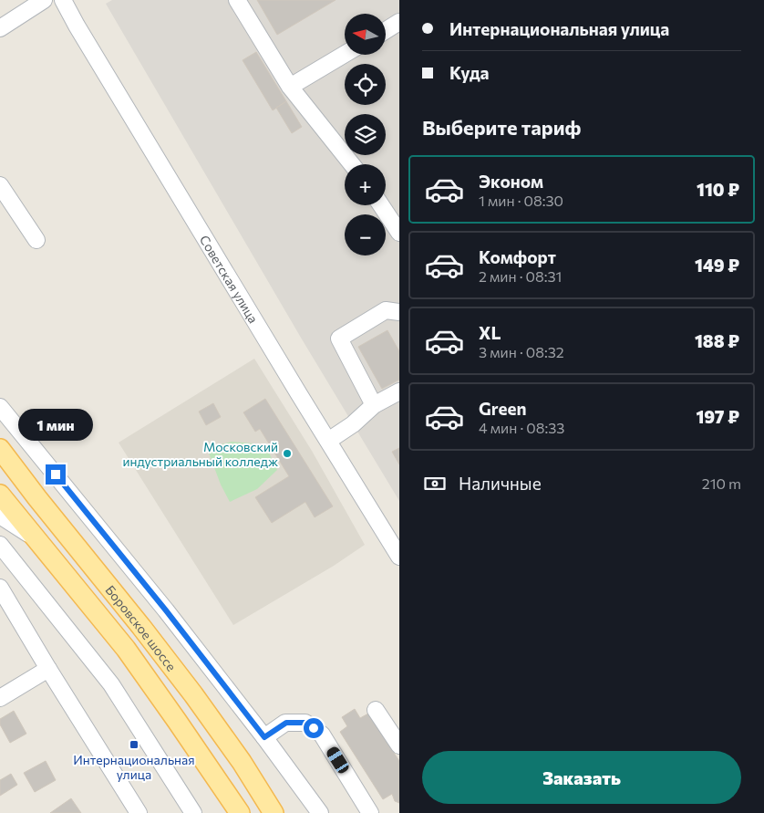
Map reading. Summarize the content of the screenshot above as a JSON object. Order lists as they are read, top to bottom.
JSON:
{
  "streets": {
    "main road": ["Боровское шоссе"],
    "street": ["Советская улица"]
  },
  "places": {
    "other": ["Московский индустриальный колледж"],
    "transit": ["Интернациональная улица"]
  },
  "north": "left",
  "page": {
    "banner": ["Интернациональная улица", "Куда"],
    "map_buttons": ["+", "−"],
    "heading": "Выберите тариф",
    "list": [
      {
        "name": "Эконом",
        "note": "1 мин · 08:30",
        "value": "110 ₽"
      },
      {
        "name": "Комфорт",
        "note": "2 мин · 08:31",
        "value": "149 ₽"
      },
      {
        "name": "XL",
        "note": "3 мин · 08:32",
        "value": "188 ₽"
      },
      {
        "name": "Green",
        "note": "4 мин · 08:33",
        "value": "197 ₽"
      }
    ],
    "bubble": "1 мин",
    "pay": ["Наличные", "210 m"],
    "buttons": "Заказать"
  }
}
